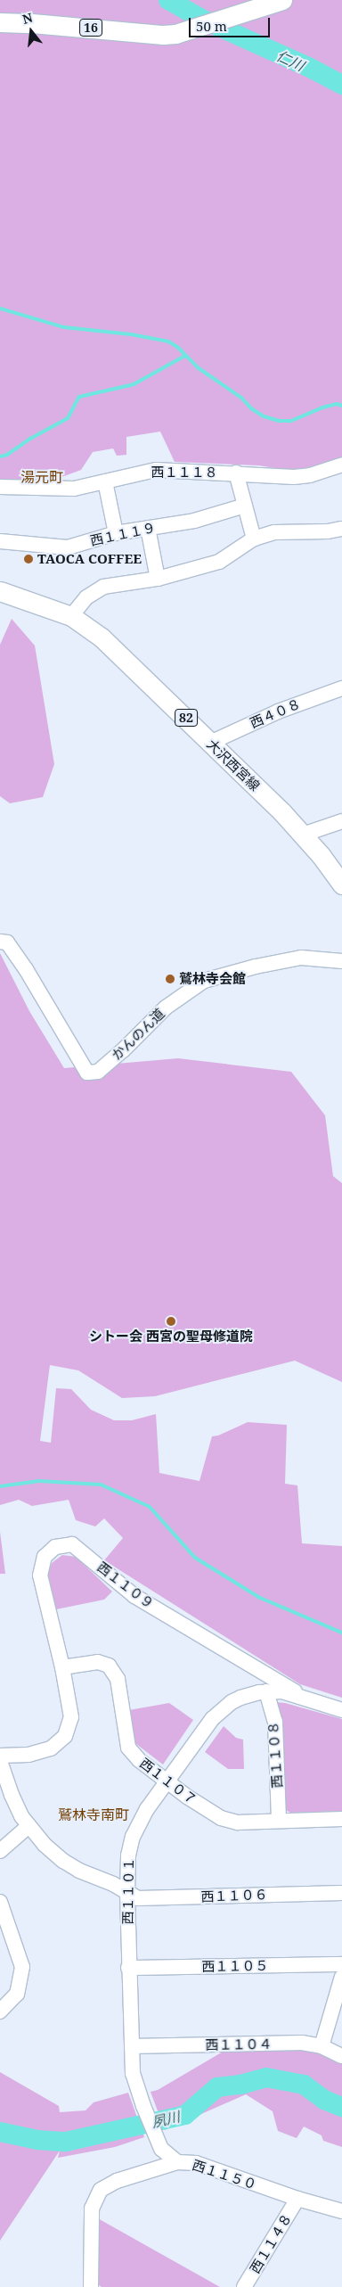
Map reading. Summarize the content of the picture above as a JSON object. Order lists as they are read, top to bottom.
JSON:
{
  "streets": {
    "main road": ["16", "82", "大沢西宮線"],
    "street": [
      "西１１１８",
      "西１１１９",
      "西４０８",
      "かんのん道",
      "西１１０９",
      "西１１０８",
      "西１１０７",
      "西１１０１",
      "西１１０６",
      "西１１０５",
      "西１１０４",
      "西１１５０",
      "西１１４８"
    ]
  },
  "crossings": [
    ["西４０８", "大沢西宮線"],
    ["西１１０９", "西１１０７"],
    ["西１１０９", "西１１０１"],
    ["西１１０８", "西１１０７"],
    ["西１１０８", "西１１０１"],
    ["西１１０７", "西１１０１"],
    ["西１１０１", "西１１０６"],
    ["西１１０１", "西１１０５"],
    ["西１１０１", "西１１０４"],
    ["西１１０１", "西１１５０"],
    ["西１１５０", "西１１４８"]
  ],
  "districts": ["湯元町", "鷲林寺南町"],
  "water": ["仁川", "夙川"],
  "places": ["TAOCA COFFEE", "鷲林寺会館", "シトー会 西宮の聖母修道院"],
  "scale_bar": "50 m",
  "north": "top"
}
